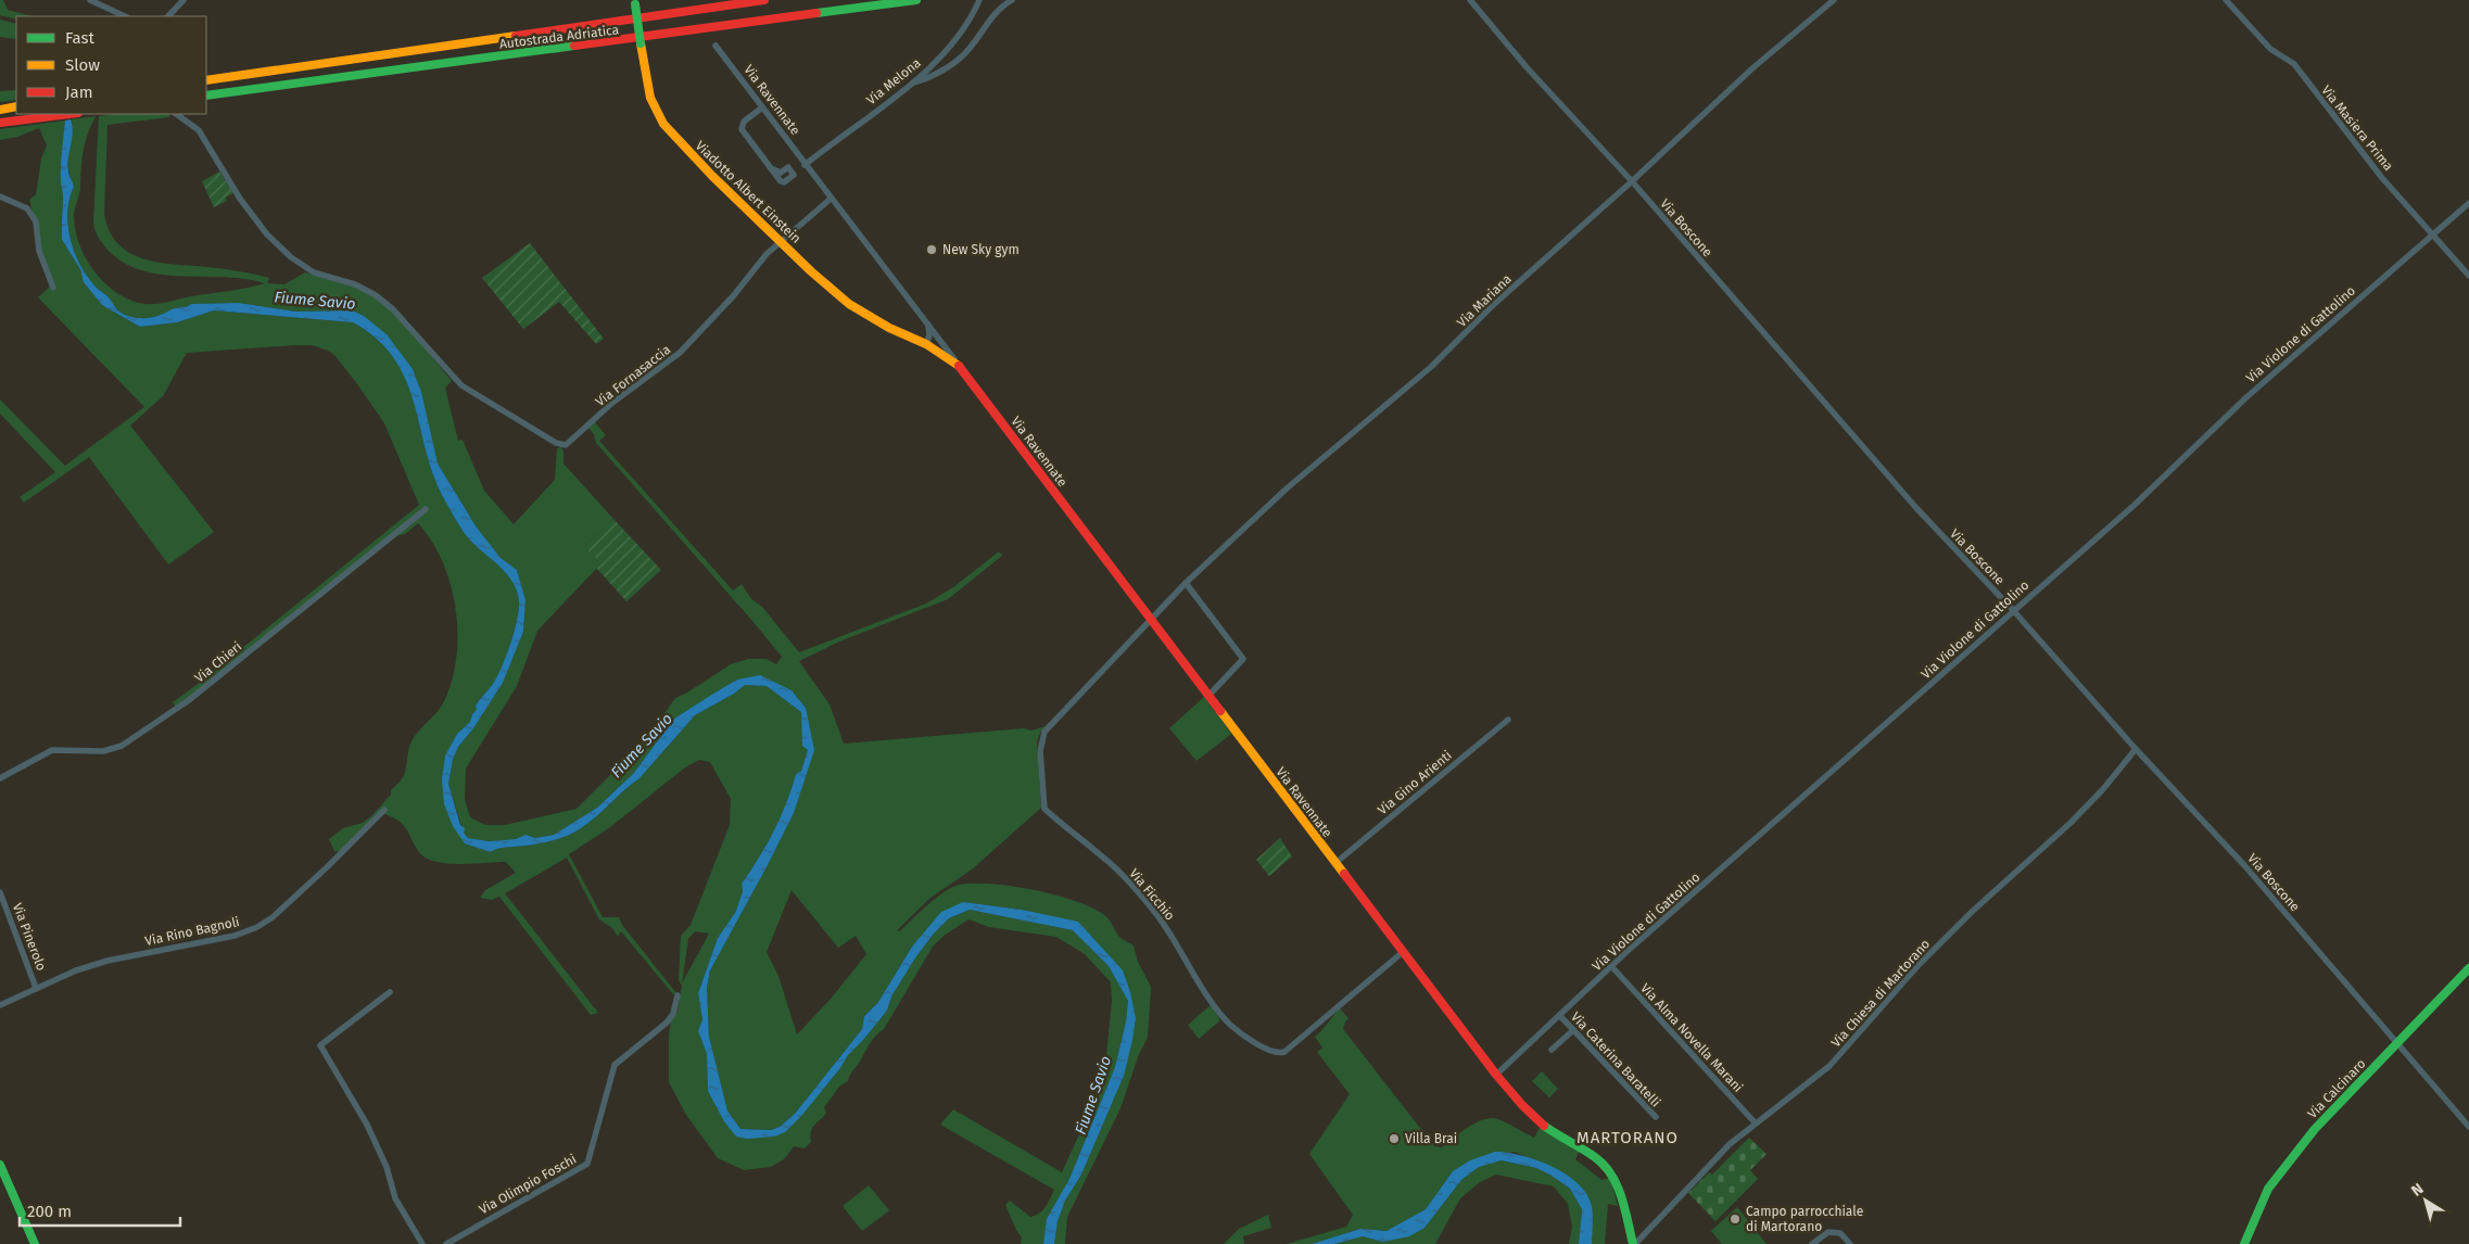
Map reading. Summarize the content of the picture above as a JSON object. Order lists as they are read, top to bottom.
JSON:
{
  "streets": {
    "main road": [
      "Autostrada Adriatica",
      "Via Ravennate",
      "Viadotto Albert Einstein",
      "Via Calcinaro"
    ],
    "street": [
      "Via Melona",
      "Via Masiera Prima",
      "Via Boscone",
      "Via Mariana",
      "Via Violone di Gattolino",
      "Via Fornasaccia",
      "Via Chieri",
      "Via Gino Arienti",
      "Via Ficchio",
      "Via Rino Bagnoli",
      "Via Pinerolo",
      "Via Chiesa di Martorano",
      "Via Alma Novella Marani",
      "Via Caterina Baratelli",
      "Via Olimpio Foschi"
    ]
  },
  "crossings": [
    ["Via Melona", "Via Ravennate"],
    ["Via Ravennate", "Viadotto Albert Einstein"],
    ["Via Ravennate", "Via Mariana"],
    ["Via Ravennate", "Via Violone di Gattolino"],
    ["Via Ravennate", "Via Fornasaccia"],
    ["Via Ravennate", "Via Gino Arienti"],
    ["Via Ravennate", "Via Ficchio"],
    ["Via Ravennate", "Via Chiesa di Martorano"],
    ["Via Masiera Prima", "Via Violone di Gattolino"],
    ["Viadotto Albert Einstein", "Via Fornasaccia"],
    ["Via Boscone", "Via Mariana"],
    ["Via Boscone", "Via Violone di Gattolino"],
    ["Via Boscone", "Via Chiesa di Martorano"],
    ["Via Boscone", "Via Calcinaro"],
    ["Via Mariana", "Via Ficchio"],
    ["Via Violone di Gattolino", "Via Alma Novella Marani"],
    ["Via Violone di Gattolino", "Via Caterina Baratelli"],
    ["Via Rino Bagnoli", "Via Pinerolo"],
    ["Via Chiesa di Martorano", "Via Alma Novella Marani"]
  ],
  "districts": ["MARTORANO"],
  "water": ["Fiume Savio"],
  "places": ["New Sky gym", "Villa Brai", "Campo parrocchiale di Martorano"],
  "legend": ["Fast", "Slow", "Jam"],
  "scale_bar": "200 m",
  "north": "top left"
}
